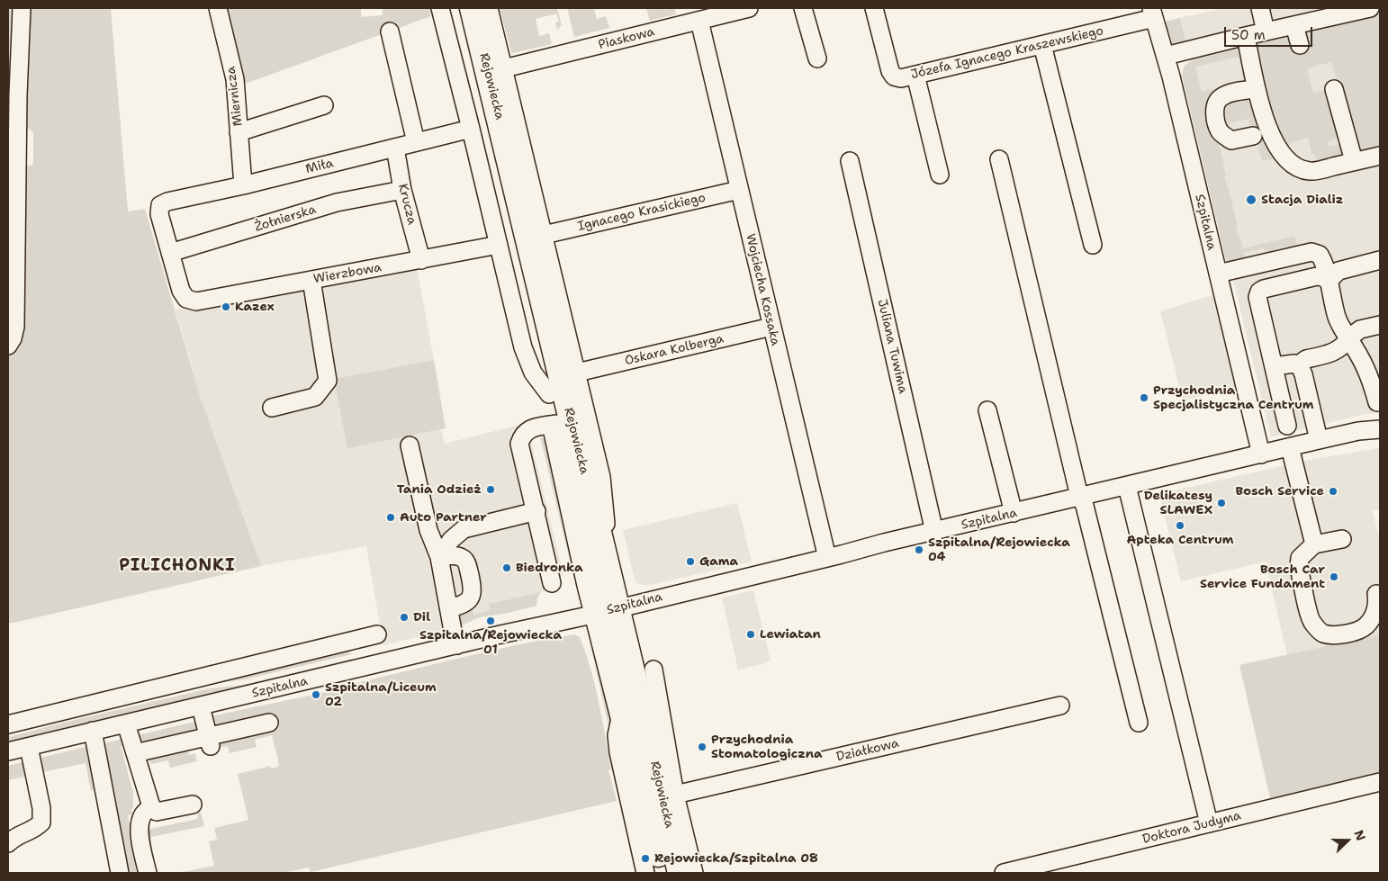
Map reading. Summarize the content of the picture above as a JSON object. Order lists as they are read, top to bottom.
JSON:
{
  "streets": {
    "highway": ["Rejowiecka"],
    "street": [
      "Piaskowa",
      "Józefa Ignacego Kraszewskiego",
      "Miernicza",
      "Miła",
      "Krucza",
      "Ignacego Krasickiego",
      "Żołnierska",
      "Szpitalna",
      "Wierzbowa",
      "Wojciecha Kossaka",
      "Juliana Tuwima",
      "Oskara Kolberga",
      "Działkowa",
      "Doktora Judyma"
    ]
  },
  "crossings": [
    ["Piaskowa", "Wojciecha Kossaka"],
    ["Józefa Ignacego Kraszewskiego", "Szpitalna"],
    ["Rejowiecka", "Miła"],
    ["Rejowiecka", "Szpitalna"],
    ["Rejowiecka", "Wierzbowa"],
    ["Miernicza", "Miła"],
    ["Miła", "Krucza"],
    ["Miła", "Żołnierska"],
    ["Miła", "Wierzbowa"],
    ["Krucza", "Żołnierska"],
    ["Krucza", "Wierzbowa"],
    ["Ignacego Krasickiego", "Wojciecha Kossaka"],
    ["Żołnierska", "Wierzbowa"],
    ["Szpitalna", "Wojciecha Kossaka"],
    ["Szpitalna", "Juliana Tuwima"],
    ["Wojciecha Kossaka", "Oskara Kolberga"]
  ],
  "districts": ["PILICHONKI"],
  "places": [
    "Stacja Dializ",
    "Kazex",
    "Przychodnia Specjalistyczna Centrum",
    "Tania Odzież",
    "Bosch Service",
    "Delikatesy SLAWEX",
    "Auto Partner",
    "Apteka Centrum",
    "Szpitalna/Rejowiecka 04",
    "Gama",
    "Biedronka",
    "Bosch Car Service Fundament",
    "Dil",
    "Szpitalna/Rejowiecka 01",
    "Lewiatan",
    "Szpitalna/Liceum 02",
    "Przychodnia Stomatologiczna",
    "Rejowiecka/Szpitalna 08"
  ],
  "scale_bar": "50 m",
  "north": "right"
}
